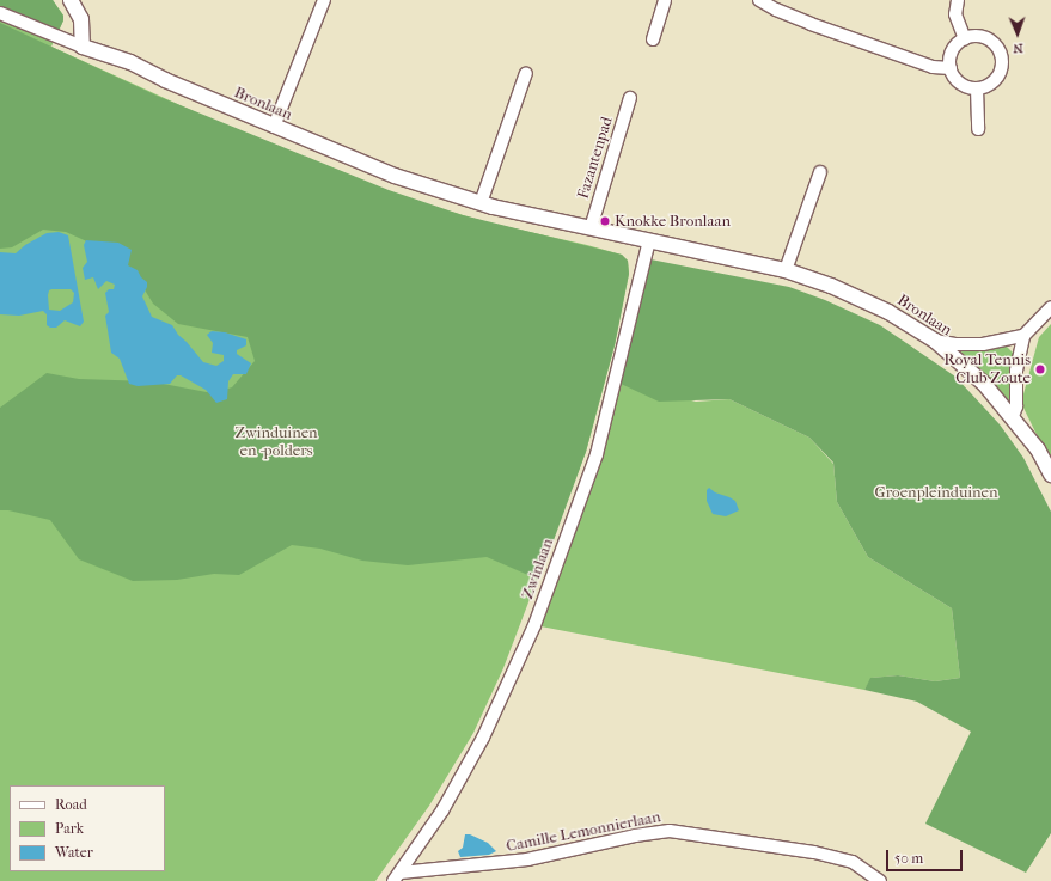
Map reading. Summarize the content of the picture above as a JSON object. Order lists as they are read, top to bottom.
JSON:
{
  "streets": {
    "street": [
      "Bronlaan",
      "Fazantenpad",
      "Zwinlaan",
      "Camille Lemonnierlaan"
    ]
  },
  "crossings": [
    ["Bronlaan", "Fazantenpad"],
    ["Bronlaan", "Zwinlaan"],
    ["Zwinlaan", "Camille Lemonnierlaan"]
  ],
  "parks": ["Zwinduinen en -polders", "Groenpleinduinen"],
  "places": ["Knokke Bronlaan", "Royal Tennis Club Zoute"],
  "legend": ["Road", "Park", "Water"],
  "scale_bar": "50 m",
  "north": "bottom"
}
